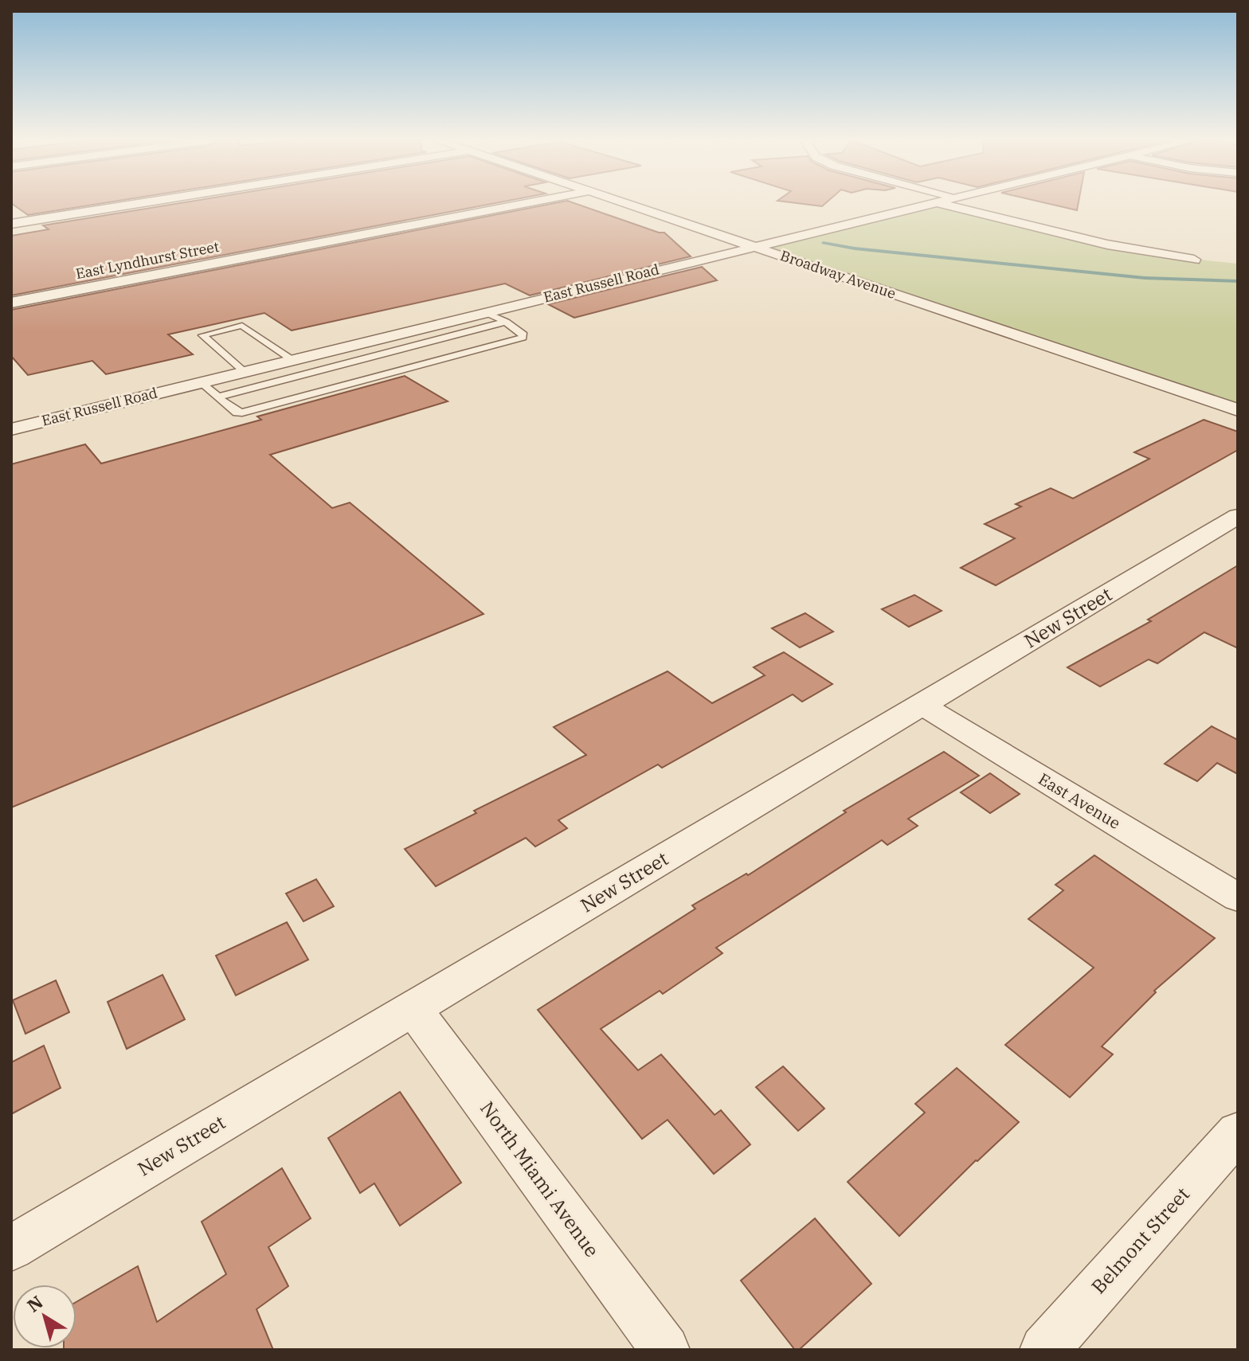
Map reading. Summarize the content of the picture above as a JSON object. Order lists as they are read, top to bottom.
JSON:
{
  "streets": {
    "street": [
      "East Lyndhurst Street",
      "Broadway Avenue",
      "East Russell Road",
      "New Street",
      "East Avenue",
      "North Miami Avenue",
      "Belmont Street"
    ]
  },
  "crossings": [
    ["Broadway Avenue", "East Russell Road"],
    ["New Street", "East Avenue"],
    ["New Street", "North Miami Avenue"]
  ],
  "north": "top left"
}
